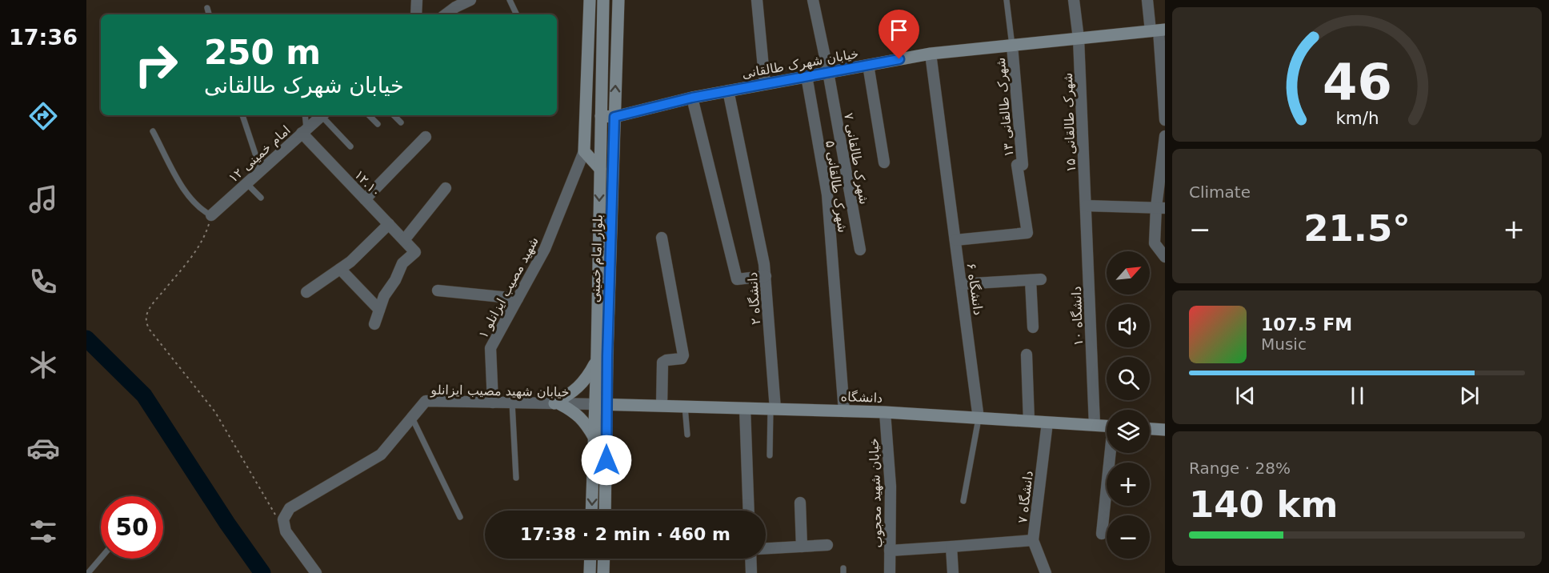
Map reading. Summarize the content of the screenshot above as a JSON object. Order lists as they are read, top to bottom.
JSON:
{
  "streets": {
    "main road": ["خیابان شهرک طالقانی", "بلوار امام خمینی", "دانشگاه"],
    "street": [
      "شهرک طالقانی ۱۳",
      "شهرک طالقانی ۱۵",
      "امام خمینی ۱۲",
      "شهرک طالقانی ۷",
      "۱۲.۱۰",
      "شهرک طالقانی ۵",
      "شهید مصیب ایزانلو ۱",
      "دانشگاه ۶",
      "دانشگاه ۲",
      "دانشگاه ۱۰",
      "خیابان شهید مصیب ایزانلو",
      "خیابان شهید محجوب",
      "دانشگاه ۷"
    ]
  },
  "crossings": [
    ["خیابان شهرک طالقانی", "شهرک طالقانی ۱۳"],
    ["خیابان شهرک طالقانی", "شهرک طالقانی ۱۵"],
    ["خیابان شهرک طالقانی", "شهرک طالقانی ۷"],
    ["خیابان شهرک طالقانی", "شهرک طالقانی ۵"],
    ["خیابان شهرک طالقانی", "بلوار امام خمینی"],
    ["خیابان شهرک طالقانی", "دانشگاه ۶"],
    ["خیابان شهرک طالقانی", "دانشگاه ۲"],
    ["شهرک طالقانی ۱۳", "دانشگاه ۶"],
    ["شهرک طالقانی ۱۵", "دانشگاه ۱۰"],
    ["امام خمینی ۱۲", "۱۲.۱۰"],
    ["شهرک طالقانی ۵", "دانشگاه"],
    ["بلوار امام خمینی", "خیابان شهید مصیب ایزانلو"],
    ["بلوار امام خمینی", "دانشگاه"],
    ["شهید مصیب ایزانلو ۱", "خیابان شهید مصیب ایزانلو"],
    ["دانشگاه ۶", "دانشگاه"],
    ["دانشگاه ۲", "دانشگاه"],
    ["دانشگاه ۱۰", "دانشگاه"],
    ["خیابان شهید مصیب ایزانلو", "دانشگاه"],
    ["دانشگاه", "خیابان شهید محجوب"],
    ["دانشگاه", "دانشگاه ۷"]
  ],
  "north": "top right",
  "page": {
    "tabs": "17:36",
    "turn": ["250 m", "خیابان شهرک طالقانی"],
    "tile": [
      "Climate",
      ["Range · 28%", "140 km"]
    ],
    "heat": ["−", "21.5°", "+"],
    "map_buttons": ["+", "−"],
    "song": ["107.5 FM", "Music"],
    "limit": "50",
    "trip": "17:38 · 2 min · 460 m",
    "gauge": ["46", "km/h"]
  }
}
